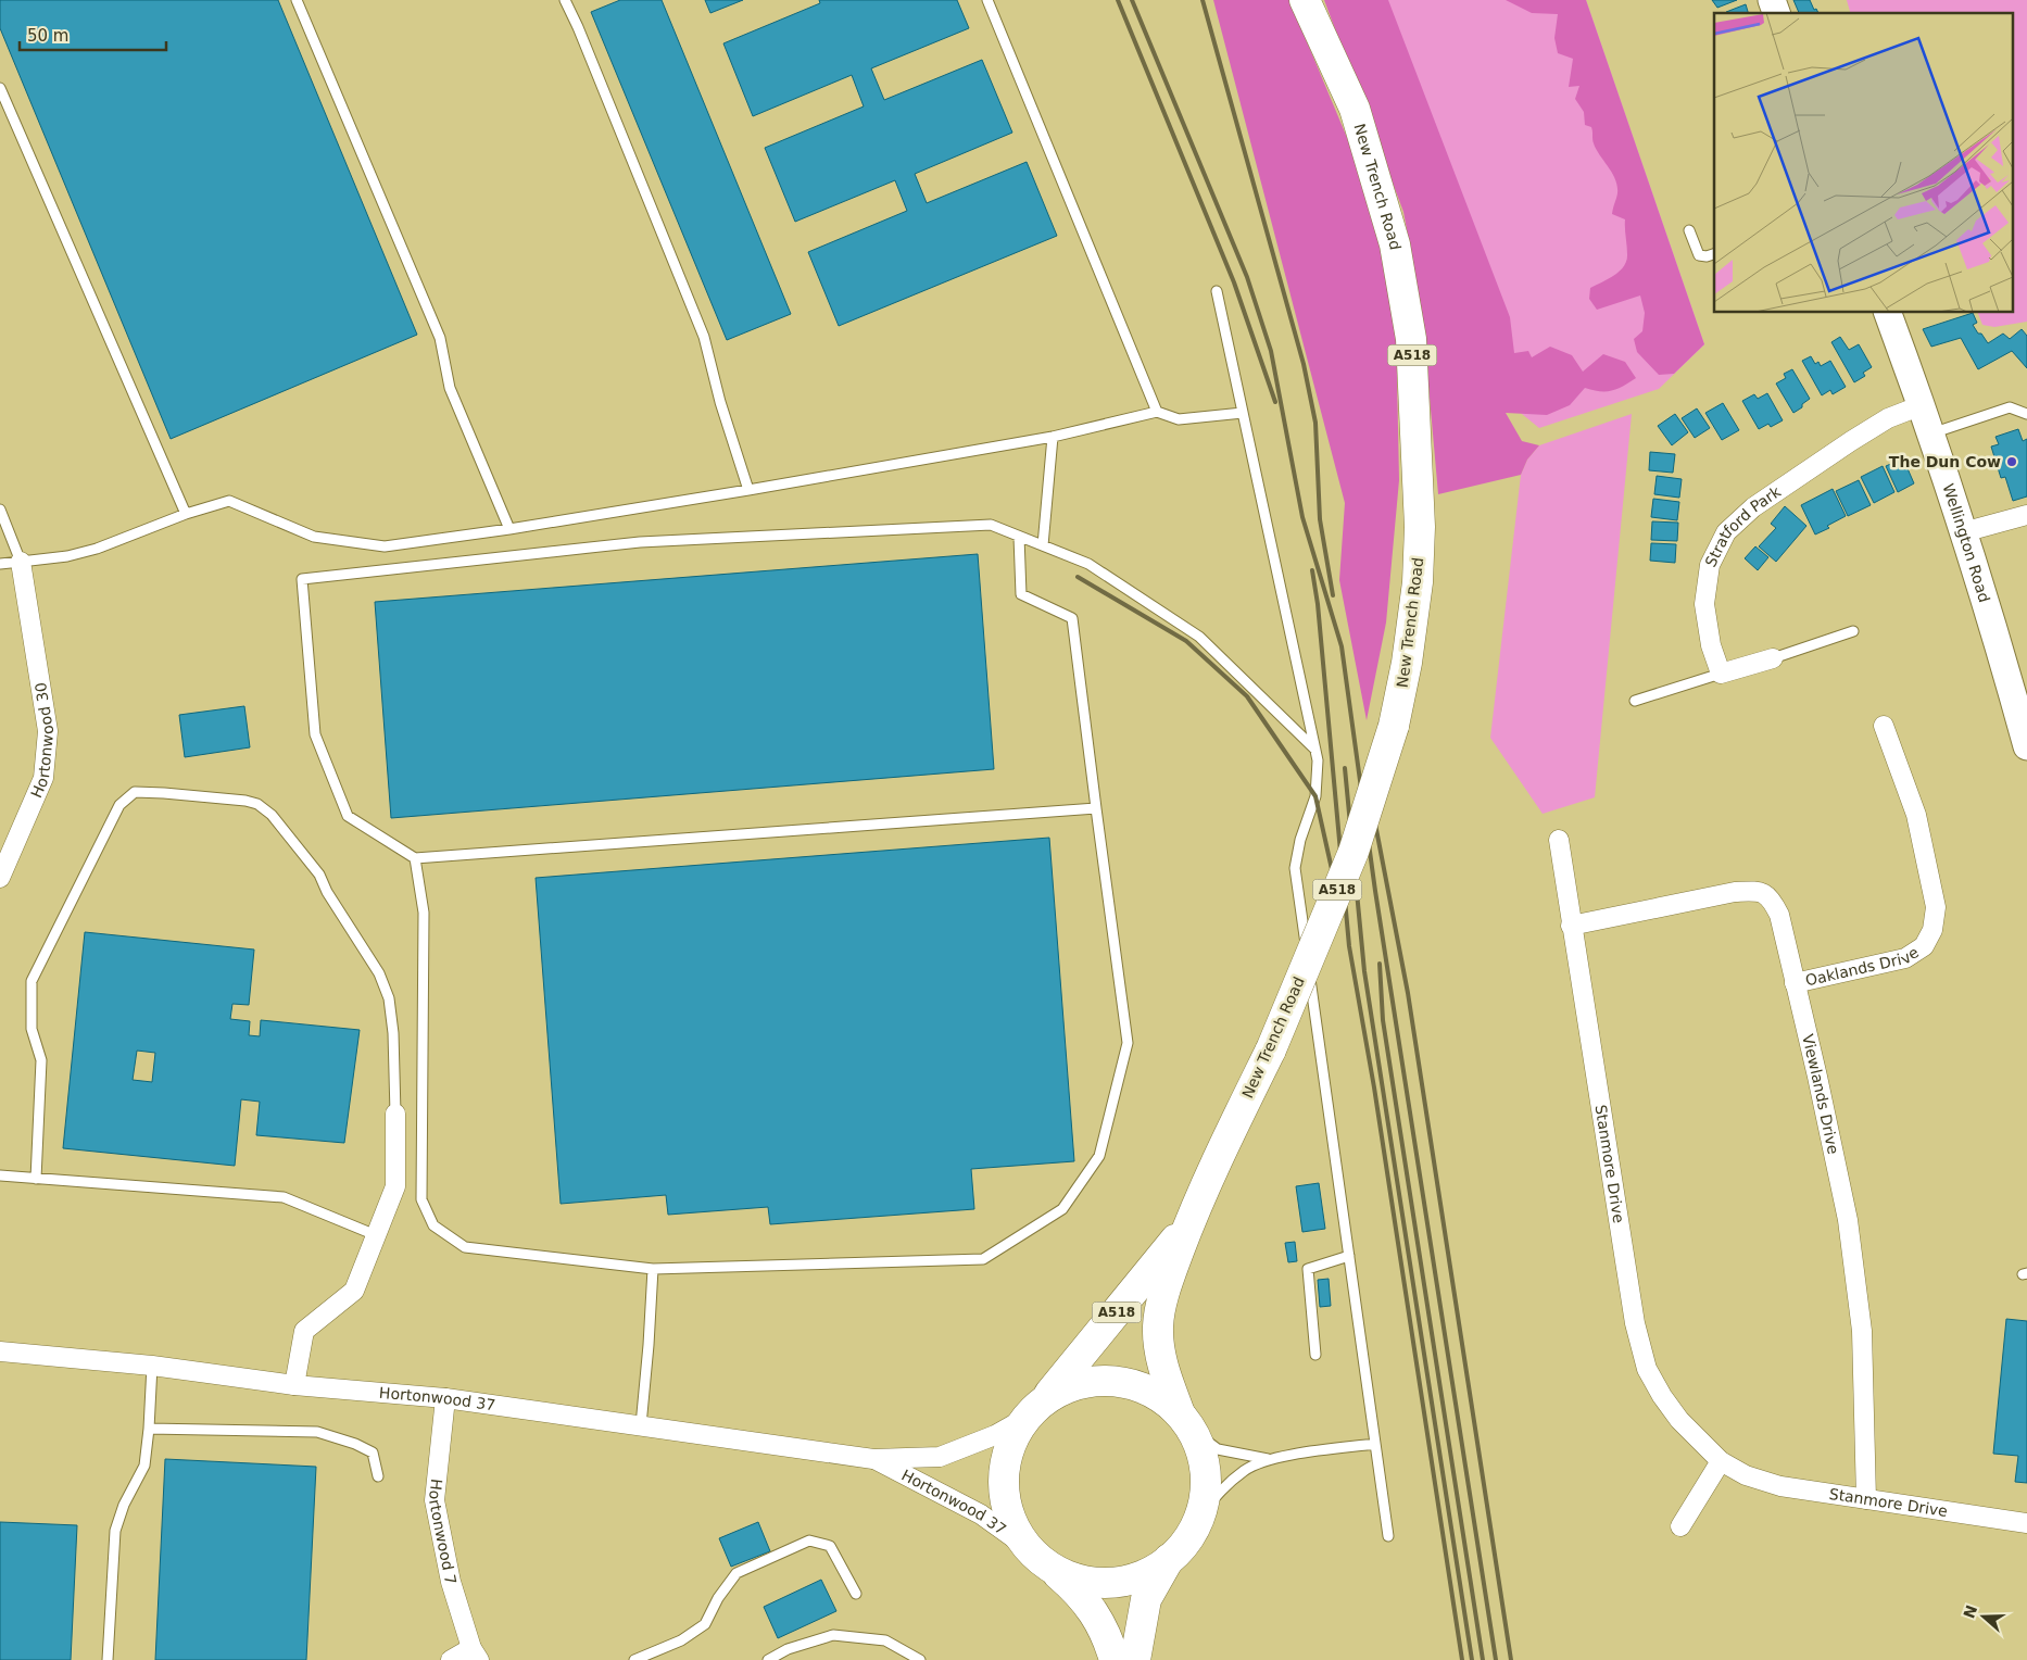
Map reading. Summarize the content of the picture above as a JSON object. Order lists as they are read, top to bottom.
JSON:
{
  "streets": {
    "highway": ["New Trench Road", "A518"],
    "street": [
      "Stratford Park",
      "Wellington Road",
      "Hortonwood 30",
      "Oaklands Drive",
      "Viewlands Drive",
      "Stanmore Drive",
      "Hortonwood 37",
      "Hortonwood 7"
    ]
  },
  "crossings": [
    ["New Trench Road", "Hortonwood 37"],
    ["Stratford Park", "Wellington Road"],
    ["Oaklands Drive", "Viewlands Drive"],
    ["Viewlands Drive", "Stanmore Drive"],
    ["Hortonwood 37", "Hortonwood 7"]
  ],
  "places": ["The Dun Cow"],
  "scale_bar": "50 m",
  "north": "left"
}
